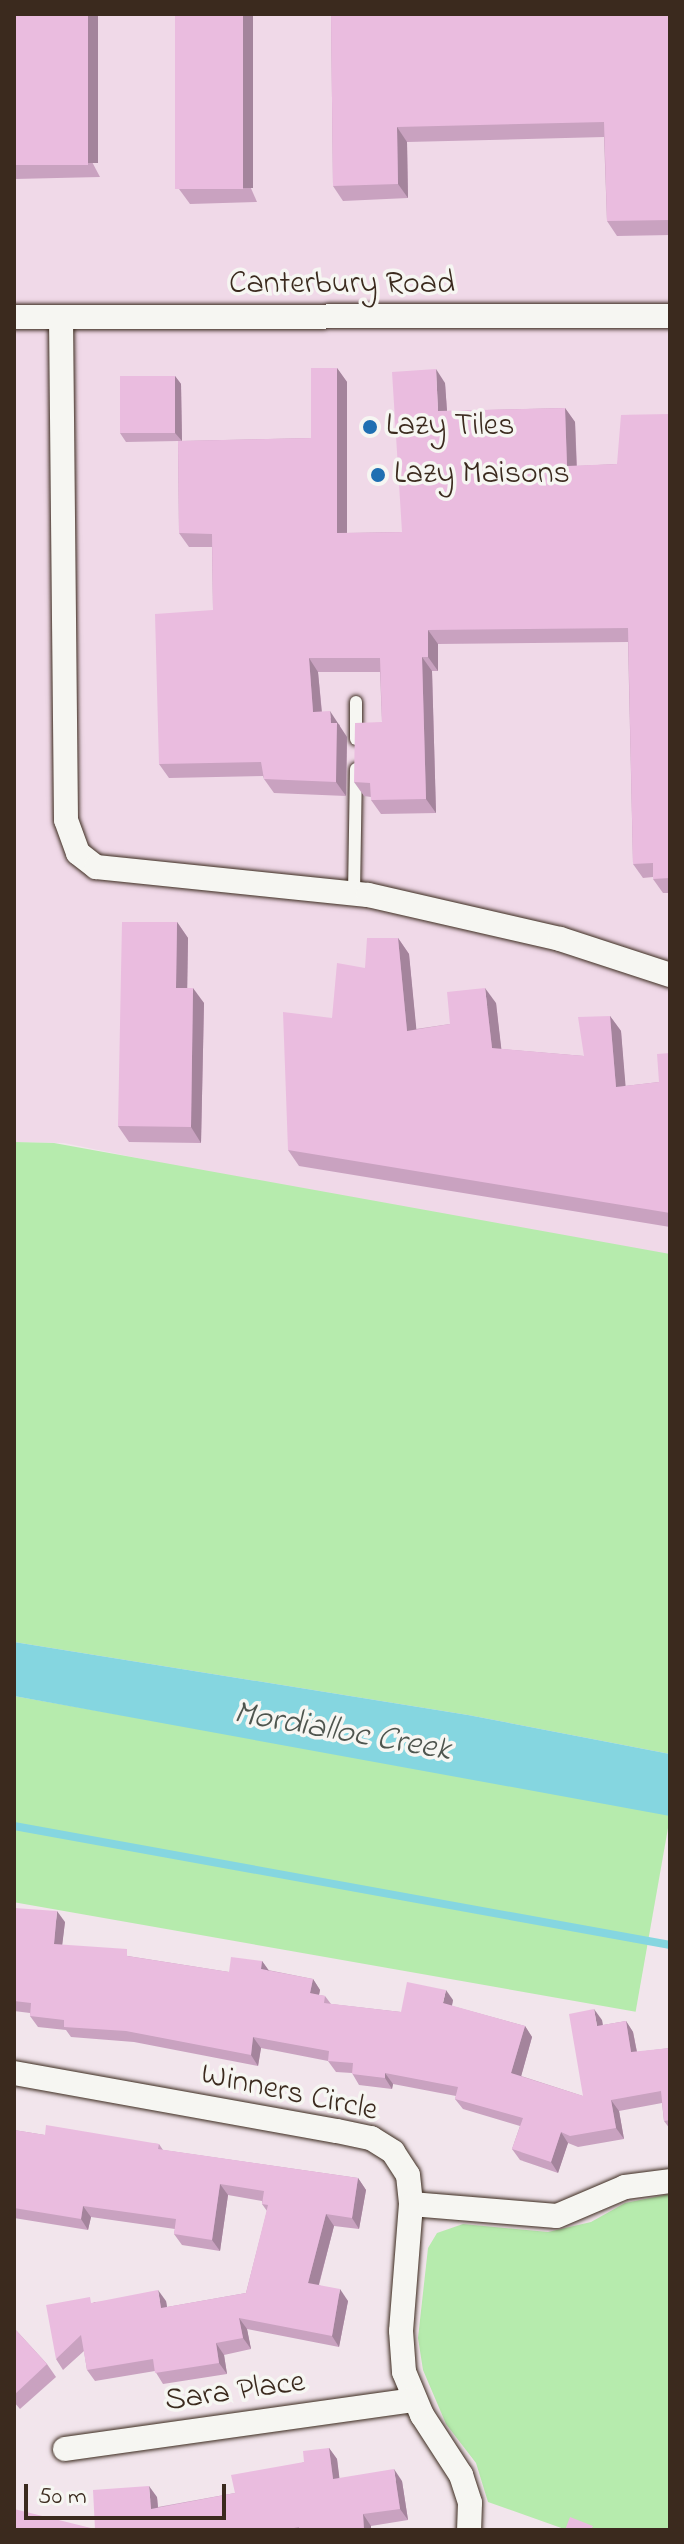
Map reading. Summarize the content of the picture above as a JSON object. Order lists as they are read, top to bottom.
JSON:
{
  "streets": {
    "street": ["Canterbury Road", "Winners Circle", "Sara Place"]
  },
  "crossings": [
    ["Winners Circle", "Sara Place"]
  ],
  "water": ["Mordialloc Creek"],
  "places": ["Lazy Tiles", "Lazy Maisons"],
  "scale_bar": "50 m"
}
